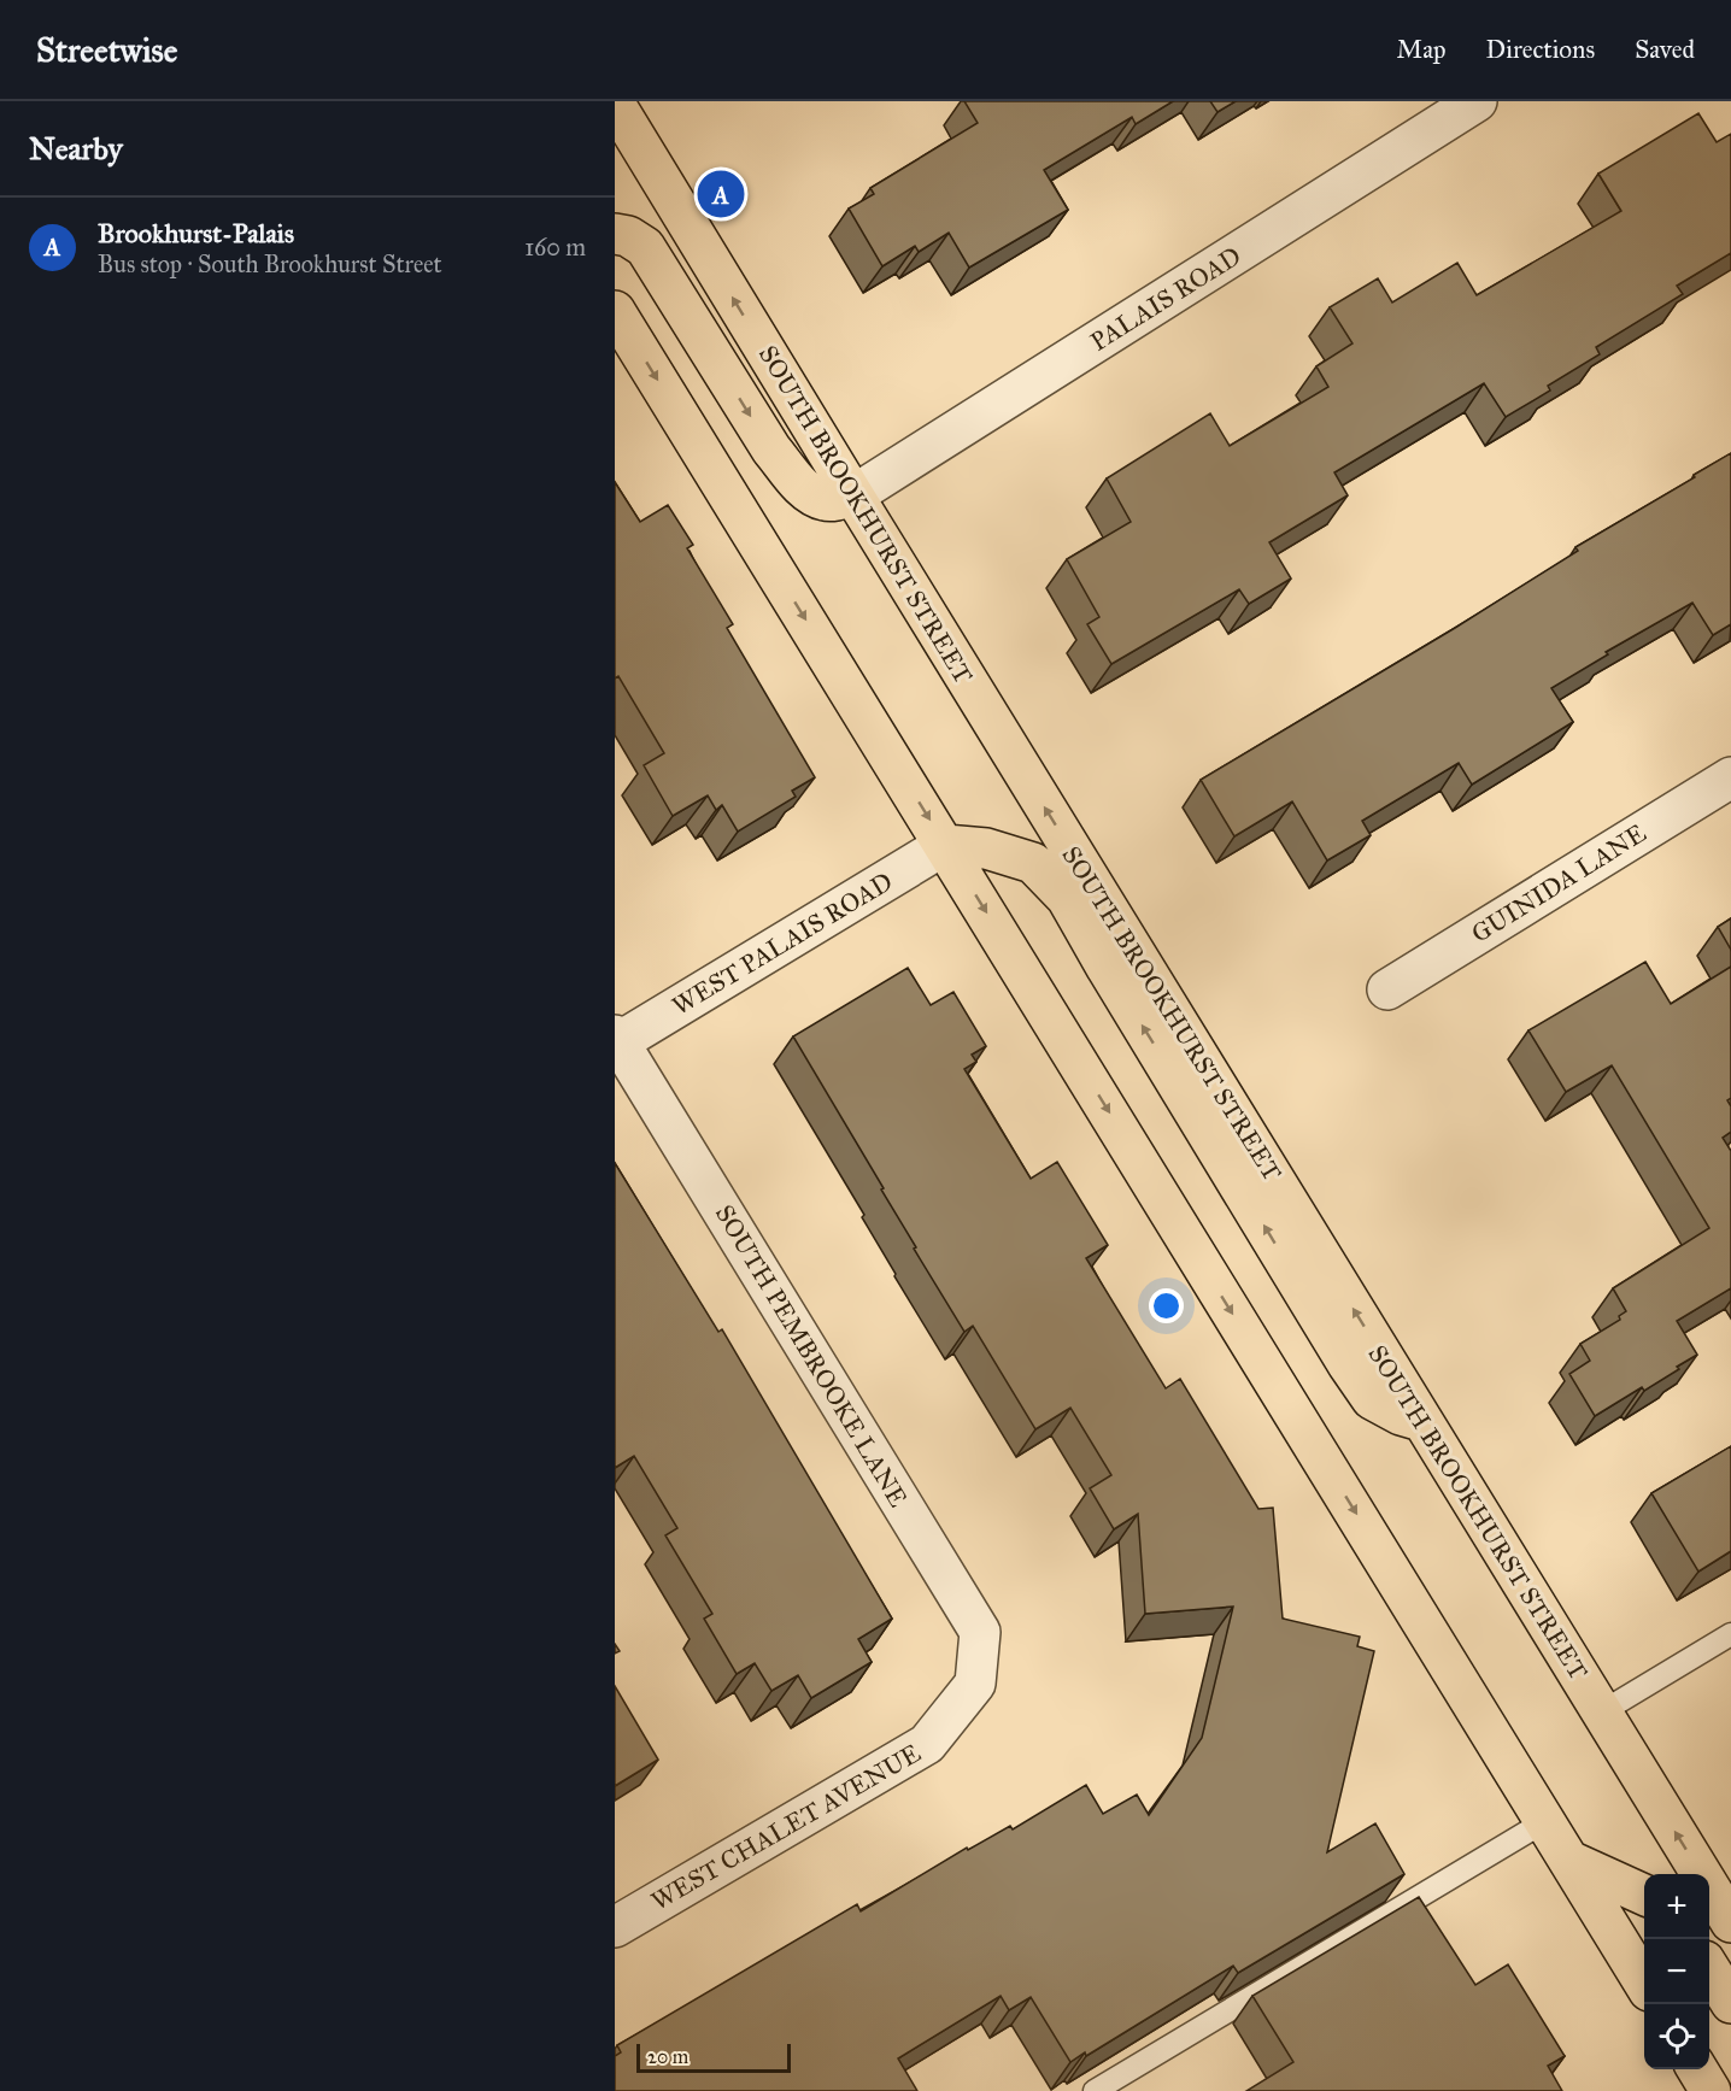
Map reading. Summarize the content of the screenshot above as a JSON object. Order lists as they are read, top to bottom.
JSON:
{
  "streets": {
    "main road": ["SOUTH BROOKHURST STREET"],
    "street": [
      "PALAIS ROAD",
      "GUINIDA LANE",
      "WEST PALAIS ROAD",
      "SOUTH PEMBROOKE LANE",
      "WEST CHALET AVENUE"
    ]
  },
  "crossings": [
    ["PALAIS ROAD", "SOUTH BROOKHURST STREET"],
    ["WEST PALAIS ROAD", "SOUTH PEMBROOKE LANE"],
    ["SOUTH PEMBROOKE LANE", "WEST CHALET AVENUE"]
  ],
  "scale_bar": "20 m",
  "page": {
    "header": "Streetwise",
    "nav": ["Map", "Directions", "Saved"],
    "heading": "Nearby",
    "pins": "A",
    "list": [
      {
        "mark": "A",
        "name": "Brookhurst-Palais",
        "note": "Bus stop · South Brookhurst Street",
        "value": "160 m"
      }
    ],
    "map_buttons": ["+", "−"],
    "scale": "20 m"
  }
}
